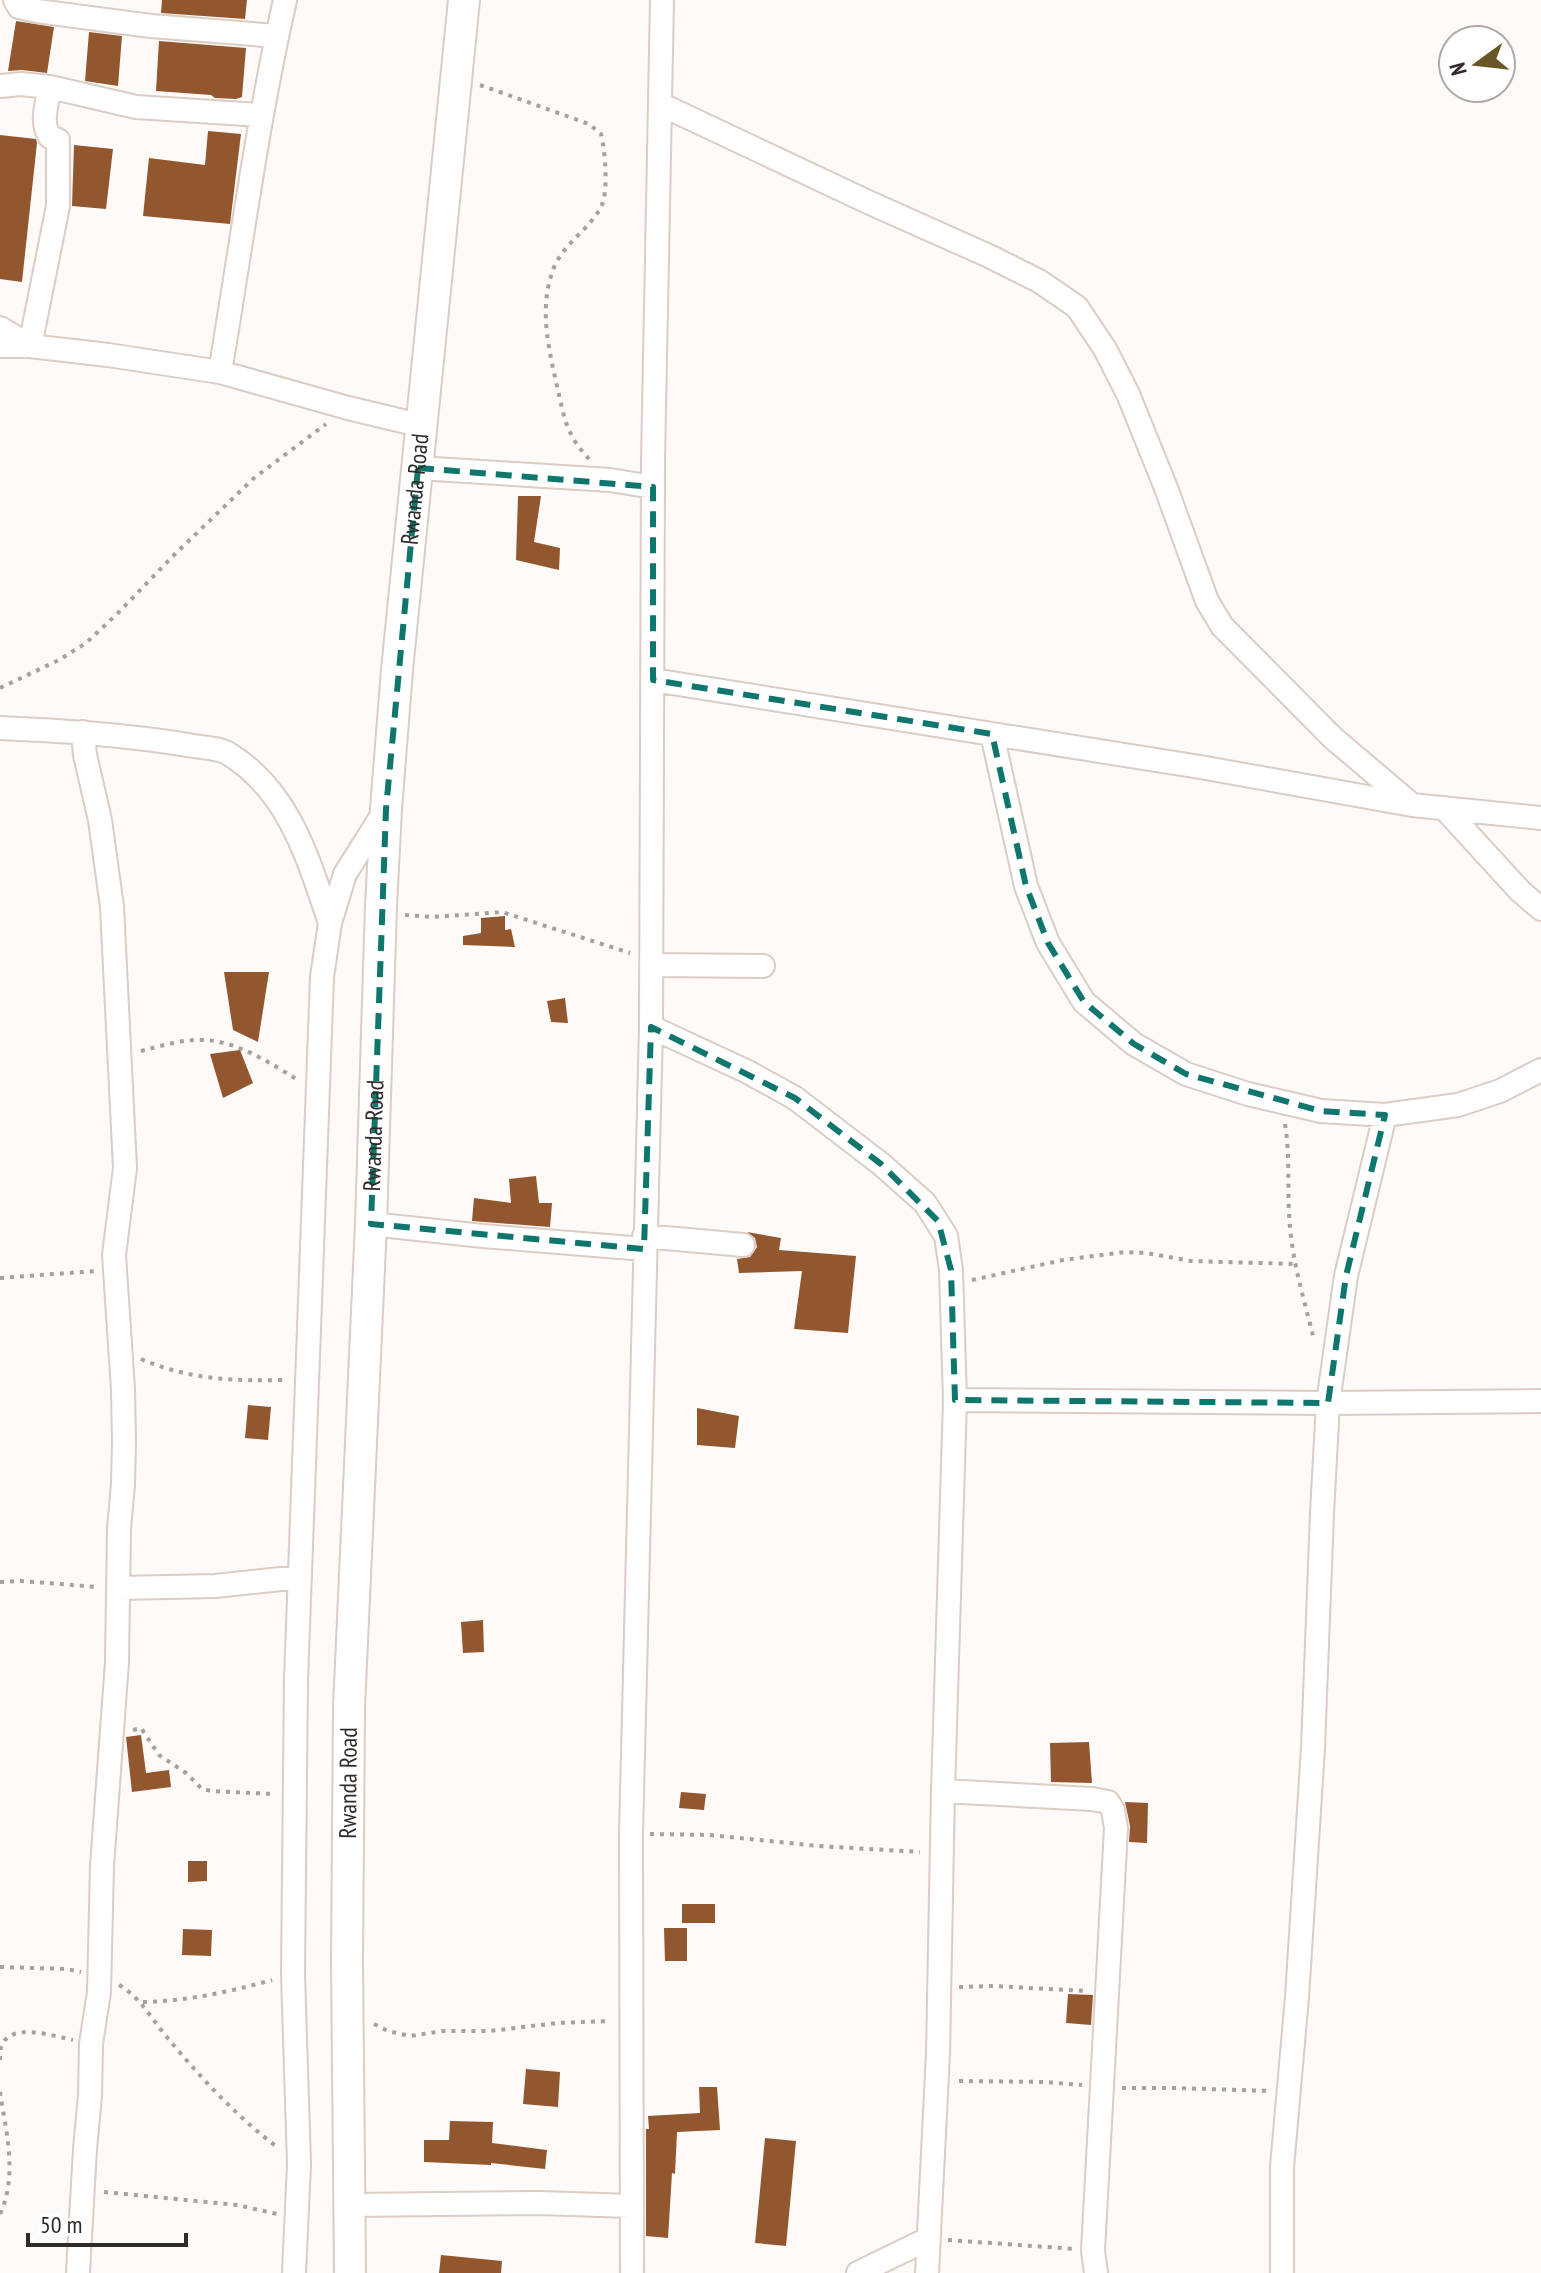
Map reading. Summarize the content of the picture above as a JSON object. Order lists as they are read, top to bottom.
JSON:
{
  "streets": {
    "highway": ["Rwanda Road"]
  },
  "scale_bar": "50 m",
  "north": "left"
}
